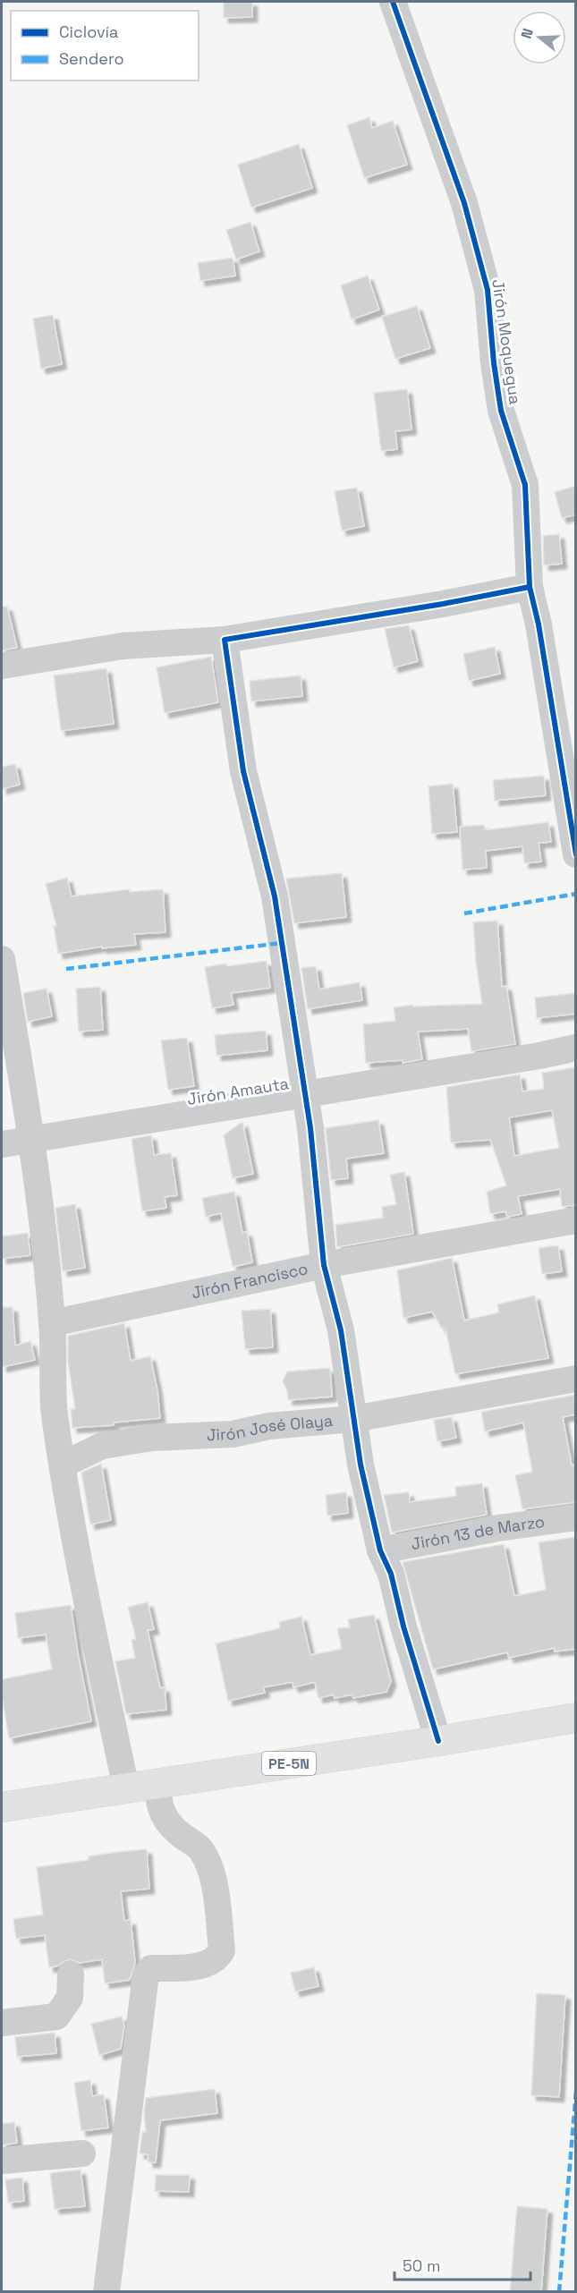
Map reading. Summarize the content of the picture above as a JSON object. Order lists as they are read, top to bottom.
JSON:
{
  "streets": {
    "highway": ["PE-5N"],
    "street": [
      "Jirón Moquegua",
      "Jirón Amauta",
      "Jirón Francisco",
      "Jirón José Olaya",
      "Jirón 13 de Marzo"
    ]
  },
  "legend": ["Ciclovía", "Sendero"],
  "scale_bar": "50 m",
  "north": "left"
}
